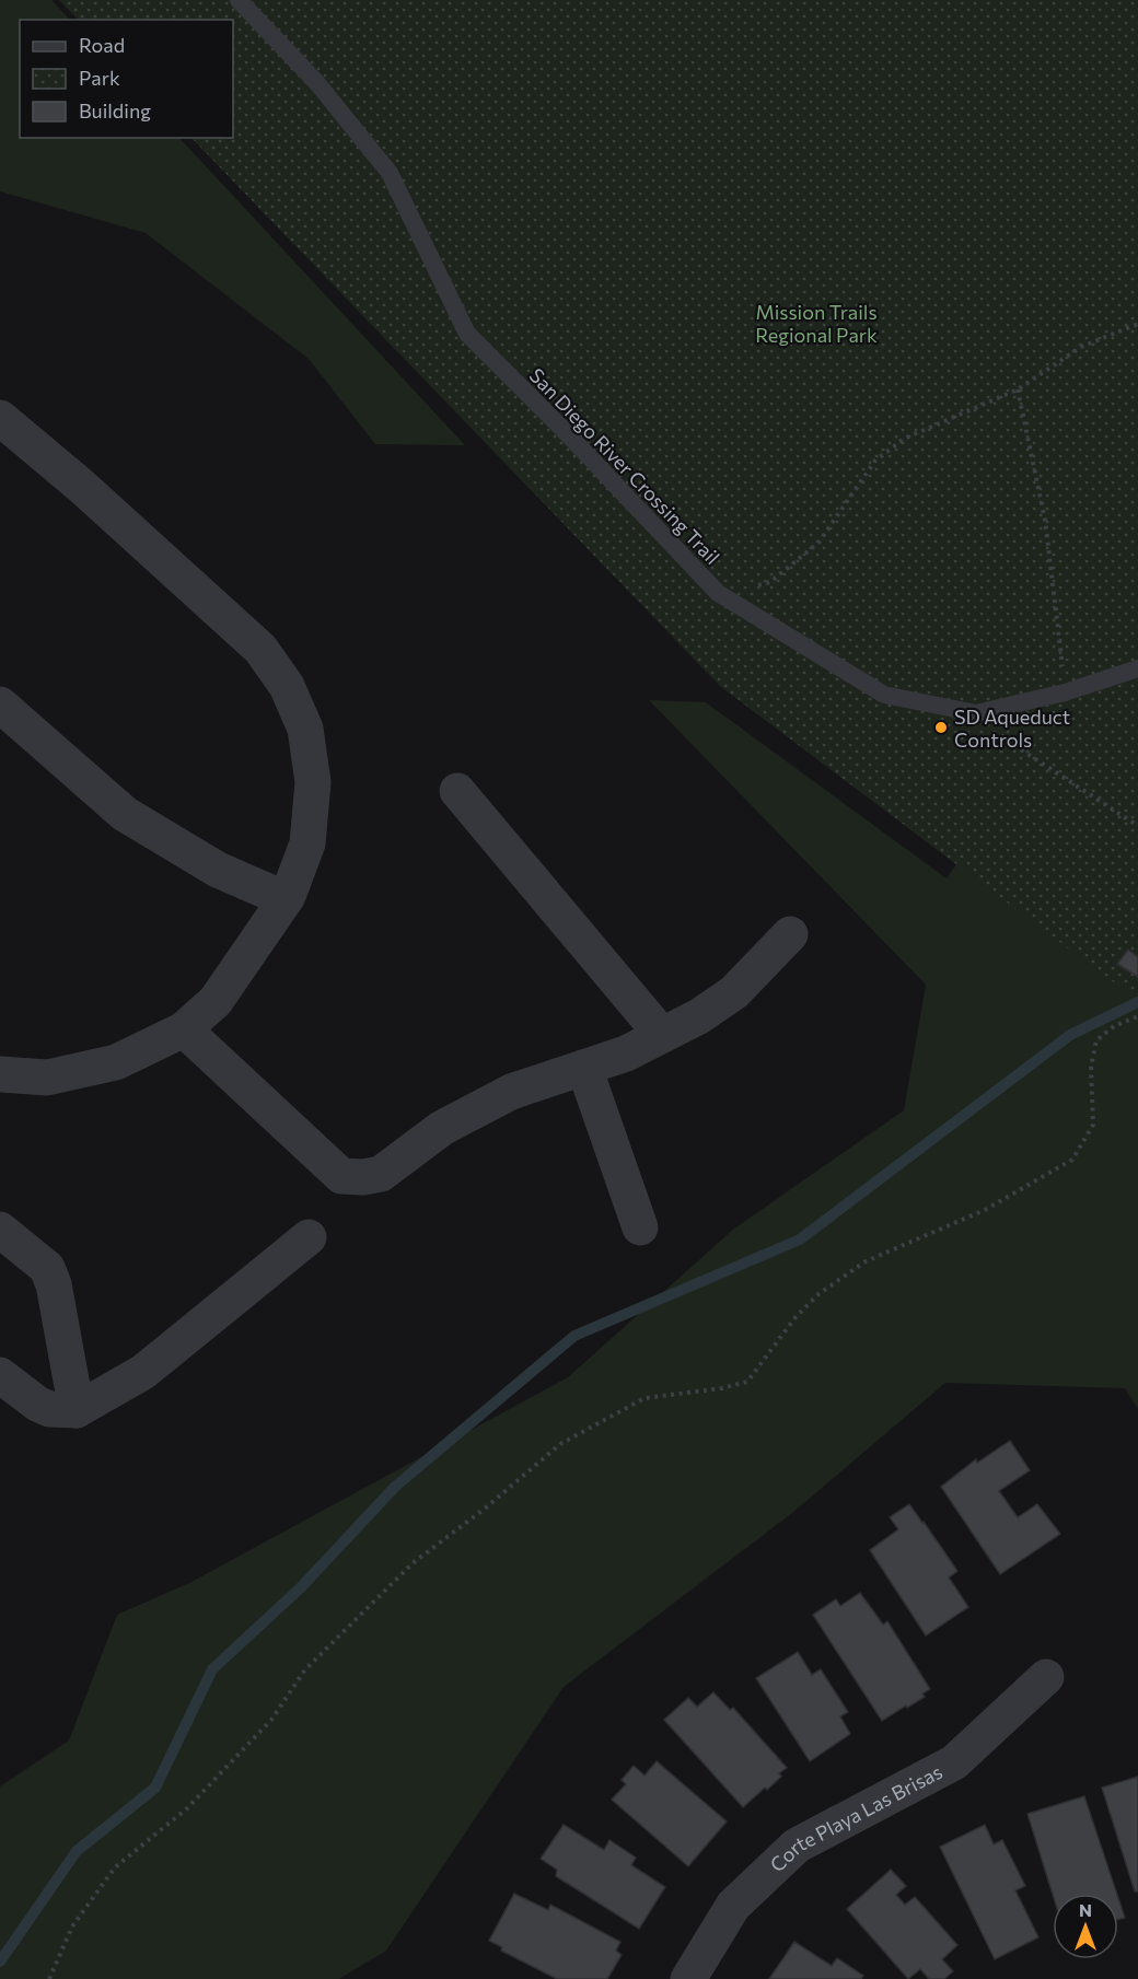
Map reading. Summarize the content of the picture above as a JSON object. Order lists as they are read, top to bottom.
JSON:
{
  "streets": {
    "street": ["Corte Playa Las Brisas"],
    "lane": ["San Diego River Crossing Trail"]
  },
  "parks": ["Mission Trails Regional Park"],
  "places": ["SD Aqueduct Controls"],
  "legend": ["Road", "Park", "Building"],
  "north": "top"
}
